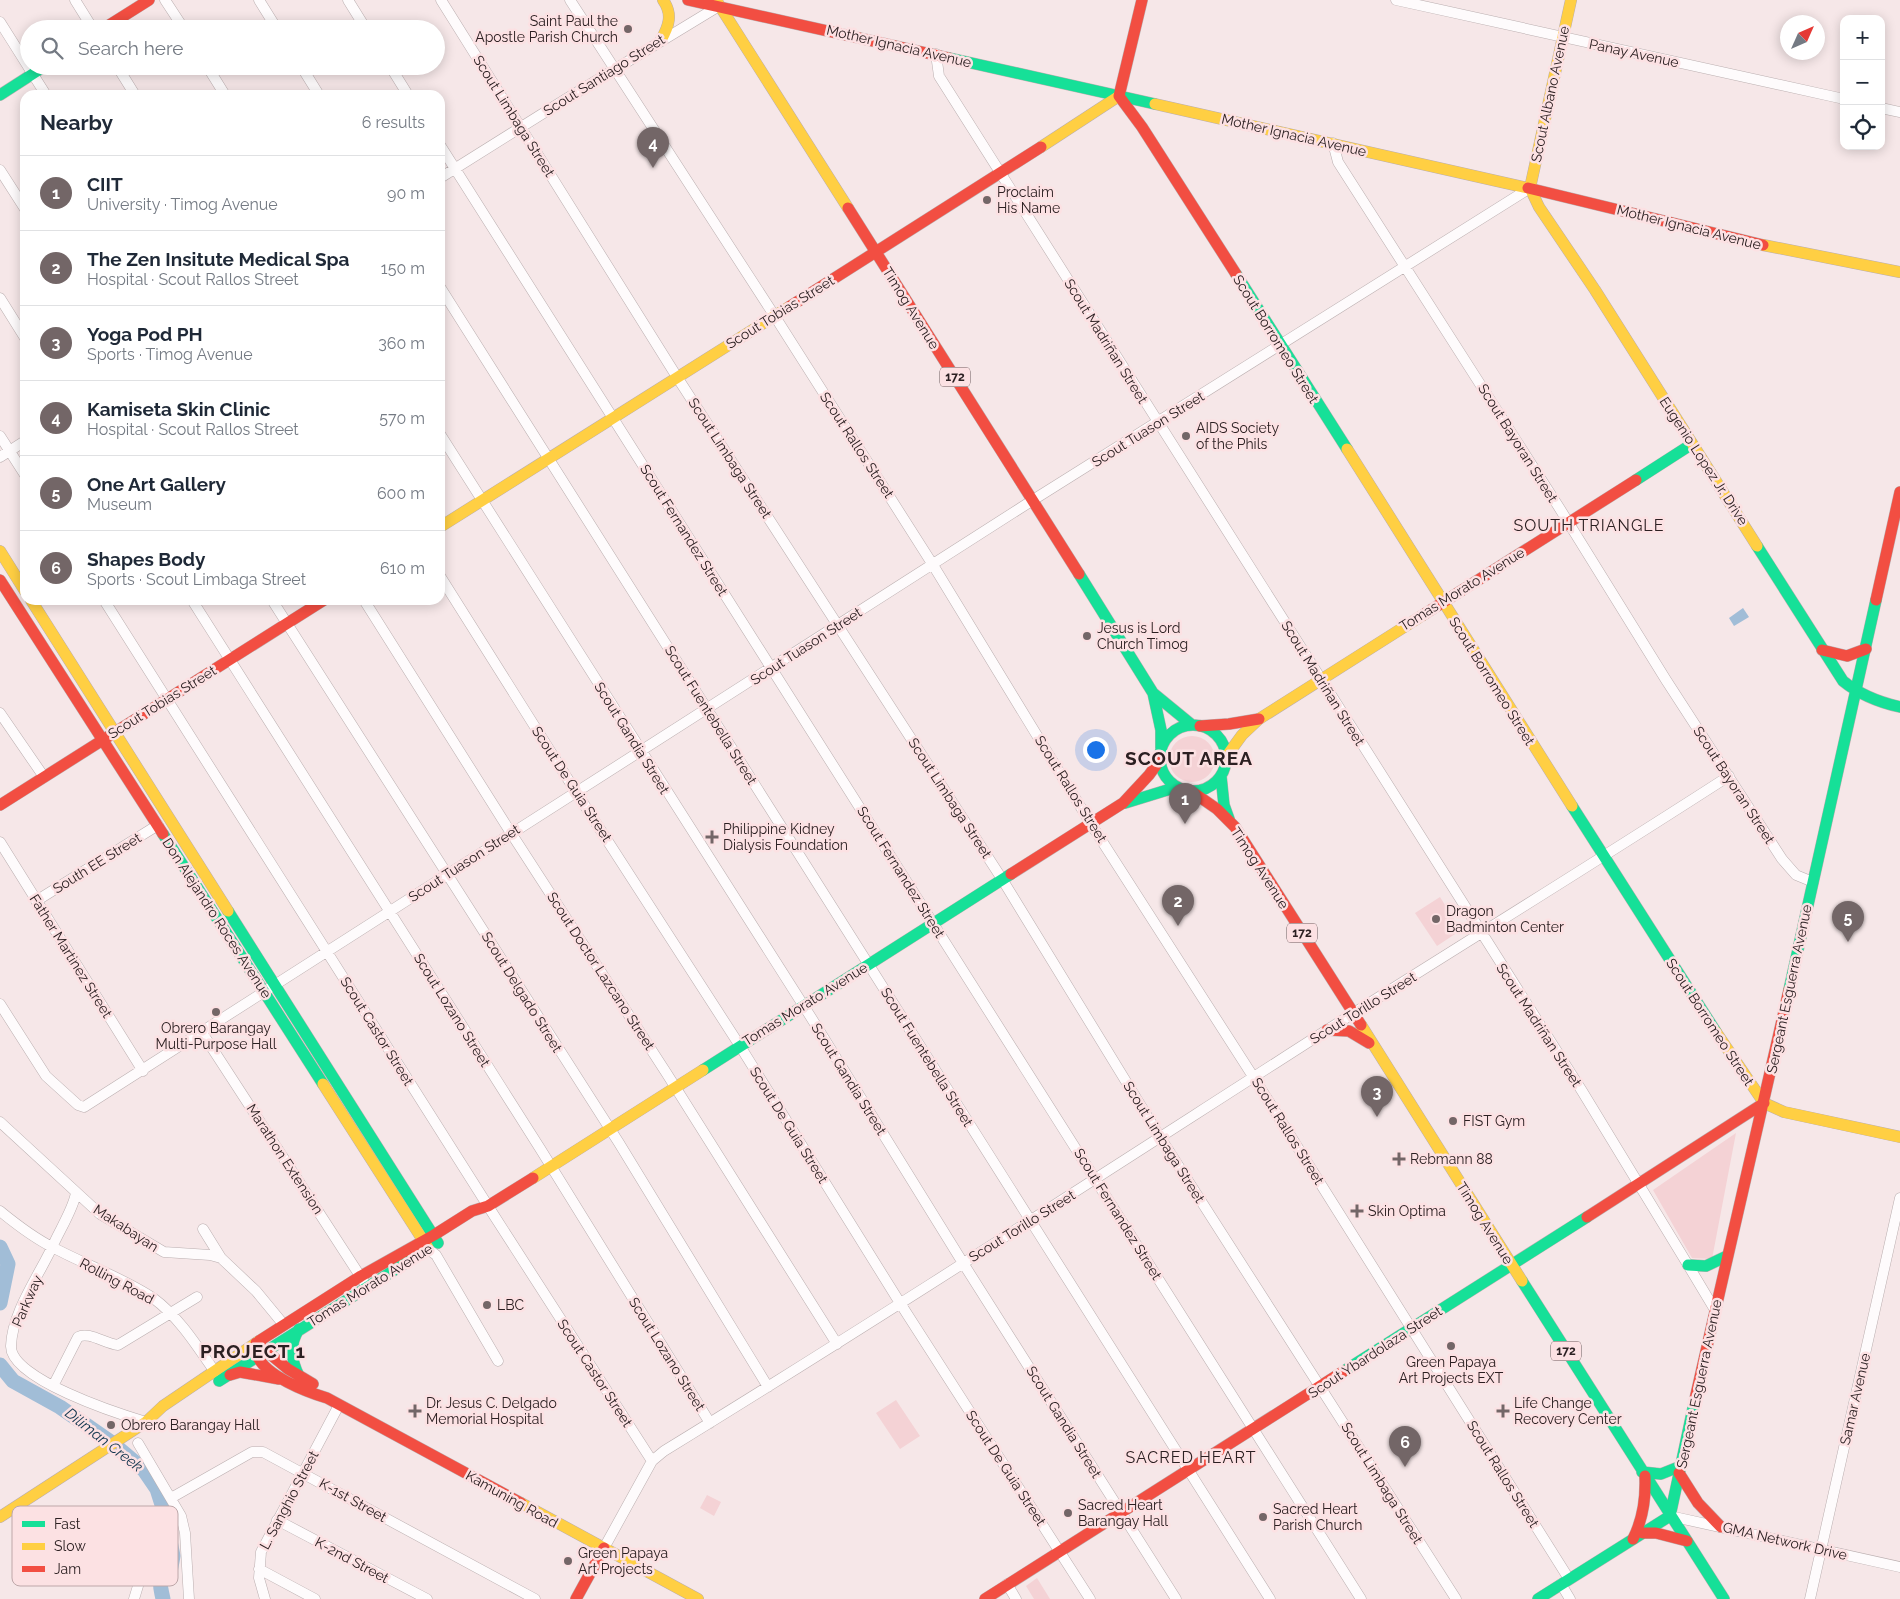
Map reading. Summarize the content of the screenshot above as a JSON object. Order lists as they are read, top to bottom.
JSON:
{
  "streets": {
    "street": [
      "Mother Ignacia Avenue",
      "Panay Avenue",
      "Scout Santiago Street",
      "Scout Albano Avenue",
      "Scout Limbaga Street",
      "Timog Avenue",
      "Scout Tobias Street",
      "Scout Borromeo Street",
      "Scout Madriñan Street",
      "172",
      "Scout Tuason Street",
      "Scout Bayoran Street",
      "Scout Rallos Street",
      "Eugenio Lopez Jr. Drive",
      "Scout Fernandez Street",
      "Tomas Morato Avenue",
      "Scout Fuentebella Street",
      "Scout Gandia Street",
      "Scout De Guia Street",
      "South EE Street",
      "Don Alejandro Roces Avenue",
      "Father Martinez Street",
      "Scout Doctor Lazcano Street",
      "Sergeant Esguerra Avenue",
      "Scout Delgado Street",
      "Scout Torillo Street",
      "Scout Lozano Street",
      "Scout Castor Street",
      "Marathon Extension",
      "Makabayan",
      "Rolling Road",
      "Parkway",
      "Scout Ybardolaza Street",
      "Samar Avenue",
      "Kamuning Road",
      "L. Sanghio Street",
      "K-1st Street",
      "GMA Network Drive",
      "K-2nd Street"
    ]
  },
  "crossings": [
    ["Mother Ignacia Avenue", "Scout Santiago Street"],
    ["Mother Ignacia Avenue", "Scout Albano Avenue"],
    ["Mother Ignacia Avenue", "Timog Avenue"],
    ["Mother Ignacia Avenue", "Scout Tobias Street"],
    ["Mother Ignacia Avenue", "Scout Borromeo Street"],
    ["Mother Ignacia Avenue", "Scout Madriñan Street"],
    ["Mother Ignacia Avenue", "Scout Tuason Street"],
    ["Mother Ignacia Avenue", "Scout Bayoran Street"],
    ["Mother Ignacia Avenue", "Eugenio Lopez Jr. Drive"],
    ["Panay Avenue", "Scout Albano Avenue"],
    ["Scout Santiago Street", "Scout Limbaga Street"],
    ["Scout Santiago Street", "Timog Avenue"],
    ["Scout Santiago Street", "Scout Rallos Street"],
    ["Scout Santiago Street", "Scout Fernandez Street"],
    ["Scout Albano Avenue", "Scout Tuason Street"],
    ["Scout Albano Avenue", "Eugenio Lopez Jr. Drive"],
    ["Scout Limbaga Street", "Scout Tobias Street"],
    ["Scout Limbaga Street", "Scout Tuason Street"],
    ["Scout Limbaga Street", "Tomas Morato Avenue"],
    ["Scout Limbaga Street", "Scout Torillo Street"],
    ["Scout Limbaga Street", "Scout Ybardolaza Street"],
    ["Timog Avenue", "Scout Tobias Street"],
    ["Timog Avenue", "172"],
    ["Timog Avenue", "Scout Tuason Street"],
    ["Timog Avenue", "Tomas Morato Avenue"],
    ["Timog Avenue", "Sergeant Esguerra Avenue"],
    ["Timog Avenue", "Scout Torillo Street"],
    ["Timog Avenue", "Scout Ybardolaza Street"],
    ["Timog Avenue", "GMA Network Drive"],
    ["Scout Tobias Street", "Scout Borromeo Street"],
    ["Scout Tobias Street", "Scout Madriñan Street"],
    ["Scout Tobias Street", "Scout Rallos Street"],
    ["Scout Tobias Street", "Scout Fernandez Street"],
    ["Scout Tobias Street", "Scout Fuentebella Street"],
    ["Scout Tobias Street", "Scout Gandia Street"],
    ["Scout Tobias Street", "Don Alejandro Roces Avenue"],
    ["Scout Tobias Street", "Scout Delgado Street"],
    ["Scout Tobias Street", "Scout Lozano Street"],
    ["Scout Tobias Street", "Scout Castor Street"],
    ["Scout Borromeo Street", "Scout Tuason Street"],
    ["Scout Borromeo Street", "Tomas Morato Avenue"],
    ["Scout Borromeo Street", "Sergeant Esguerra Avenue"],
    ["Scout Borromeo Street", "Scout Torillo Street"],
    ["Scout Borromeo Street", "Scout Ybardolaza Street"],
    ["Scout Madriñan Street", "Scout Tuason Street"],
    ["Scout Madriñan Street", "Tomas Morato Avenue"],
    ["Scout Madriñan Street", "Sergeant Esguerra Avenue"],
    ["Scout Madriñan Street", "Scout Torillo Street"],
    ["Scout Madriñan Street", "Scout Ybardolaza Street"],
    ["172", "Tomas Morato Avenue"],
    ["Scout Tuason Street", "Scout Bayoran Street"],
    ["Scout Tuason Street", "Scout Rallos Street"],
    ["Scout Tuason Street", "Eugenio Lopez Jr. Drive"],
    ["Scout Tuason Street", "Scout Fernandez Street"],
    ["Scout Tuason Street", "Scout Fuentebella Street"],
    ["Scout Tuason Street", "Scout Gandia Street"],
    ["Scout Tuason Street", "Scout De Guia Street"],
    ["Scout Tuason Street", "Don Alejandro Roces Avenue"],
    ["Scout Tuason Street", "Father Martinez Street"],
    ["Scout Tuason Street", "Scout Doctor Lazcano Street"],
    ["Scout Tuason Street", "Scout Delgado Street"],
    ["Scout Tuason Street", "Scout Lozano Street"],
    ["Scout Tuason Street", "Scout Castor Street"],
    ["Scout Tuason Street", "Marathon Extension"],
    ["Scout Bayoran Street", "Tomas Morato Avenue"],
    ["Scout Bayoran Street", "Sergeant Esguerra Avenue"],
    ["Scout Bayoran Street", "Scout Torillo Street"],
    ["Scout Rallos Street", "Tomas Morato Avenue"],
    ["Scout Rallos Street", "Scout Torillo Street"],
    ["Scout Rallos Street", "Scout Ybardolaza Street"],
    ["Eugenio Lopez Jr. Drive", "Tomas Morato Avenue"],
    ["Eugenio Lopez Jr. Drive", "Sergeant Esguerra Avenue"],
    ["Scout Fernandez Street", "Tomas Morato Avenue"],
    ["Scout Fernandez Street", "Scout Torillo Street"],
    ["Scout Fernandez Street", "Scout Ybardolaza Street"],
    ["Tomas Morato Avenue", "Scout Fuentebella Street"],
    ["Tomas Morato Avenue", "Scout Gandia Street"],
    ["Tomas Morato Avenue", "Scout De Guia Street"],
    ["Tomas Morato Avenue", "Don Alejandro Roces Avenue"],
    ["Tomas Morato Avenue", "Scout Doctor Lazcano Street"],
    ["Tomas Morato Avenue", "Scout Delgado Street"],
    ["Tomas Morato Avenue", "Scout Lozano Street"],
    ["Tomas Morato Avenue", "Scout Castor Street"],
    ["Tomas Morato Avenue", "Marathon Extension"],
    ["Tomas Morato Avenue", "Rolling Road"],
    ["Tomas Morato Avenue", "Parkway"],
    ["Tomas Morato Avenue", "Kamuning Road"],
    ["Scout Fuentebella Street", "Scout Torillo Street"],
    ["Scout Fuentebella Street", "Scout Ybardolaza Street"],
    ["Scout Gandia Street", "Scout Torillo Street"],
    ["Scout Gandia Street", "Scout Ybardolaza Street"],
    ["Scout De Guia Street", "Scout Torillo Street"],
    ["Scout De Guia Street", "Scout Ybardolaza Street"],
    ["South EE Street", "Don Alejandro Roces Avenue"],
    ["South EE Street", "Father Martinez Street"],
    ["Scout Doctor Lazcano Street", "Scout Torillo Street"],
    ["Sergeant Esguerra Avenue", "Scout Ybardolaza Street"],
    ["Sergeant Esguerra Avenue", "GMA Network Drive"],
    ["Scout Delgado Street", "Scout Torillo Street"],
    ["Scout Torillo Street", "Scout Lozano Street"],
    ["Scout Torillo Street", "Scout Castor Street"],
    ["Scout Torillo Street", "Kamuning Road"],
    ["Makabayan", "Parkway"],
    ["Rolling Road", "Parkway"],
    ["Samar Avenue", "GMA Network Drive"],
    ["Kamuning Road", "L. Sanghio Street"],
    ["L. Sanghio Street", "K-1st Street"],
    ["L. Sanghio Street", "K-2nd Street"]
  ],
  "districts": [
    "SOUTH TRIANGLE",
    "SCOUT AREA",
    "PROJECT 1",
    "SACRED HEART"
  ],
  "water": ["Diliman Creek"],
  "places": {
    "other": [
      "Saint Paul the Apostle Parish Church",
      "Proclaim His Name",
      "AIDS Society of the Phils",
      "Jesus is Lord Church Timog",
      "Dragon Badminton Center",
      "Obrero Barangay Multi-Purpose Hall",
      "FIST Gym",
      "LBC",
      "Green Papaya Art Projects EXT",
      "Obrero Barangay Hall",
      "Sacred Heart Barangay Hall",
      "Sacred Heart Parish Church",
      "Green Papaya Art Projects"
    ],
    "health": [
      "Philippine Kidney Dialysis Foundation",
      "Rebmann 88",
      "Skin Optima",
      "Dr. Jesus C. Delgado Memorial Hospital",
      "Life Change Recovery Center"
    ]
  },
  "legend": ["Fast", "Slow", "Jam"],
  "north": "top right",
  "page": {
    "map_buttons": ["+", "−"],
    "search": "Search here",
    "heading": ["Nearby", "6 results"],
    "pins": [
      "4",
      "1",
      "2",
      "5",
      "3",
      "6"
    ],
    "list": [
      {
        "mark": "1",
        "name": "CIIT",
        "note": "University · Timog Avenue",
        "value": "90 m"
      },
      {
        "mark": "2",
        "name": "The Zen Insitute Medical Spa",
        "note": "Hospital · Scout Rallos Street",
        "value": "150 m"
      },
      {
        "mark": "3",
        "name": "Yoga Pod PH",
        "note": "Sports · Timog Avenue",
        "value": "360 m"
      },
      {
        "mark": "4",
        "name": "Kamiseta Skin Clinic",
        "note": "Hospital · Scout Rallos Street",
        "value": "570 m"
      },
      {
        "mark": "5",
        "name": "One Art Gallery",
        "note": "Museum",
        "value": "600 m"
      },
      {
        "mark": "6",
        "name": "Shapes Body",
        "note": "Sports · Scout Limbaga Street",
        "value": "610 m"
      }
    ]
  }
}
